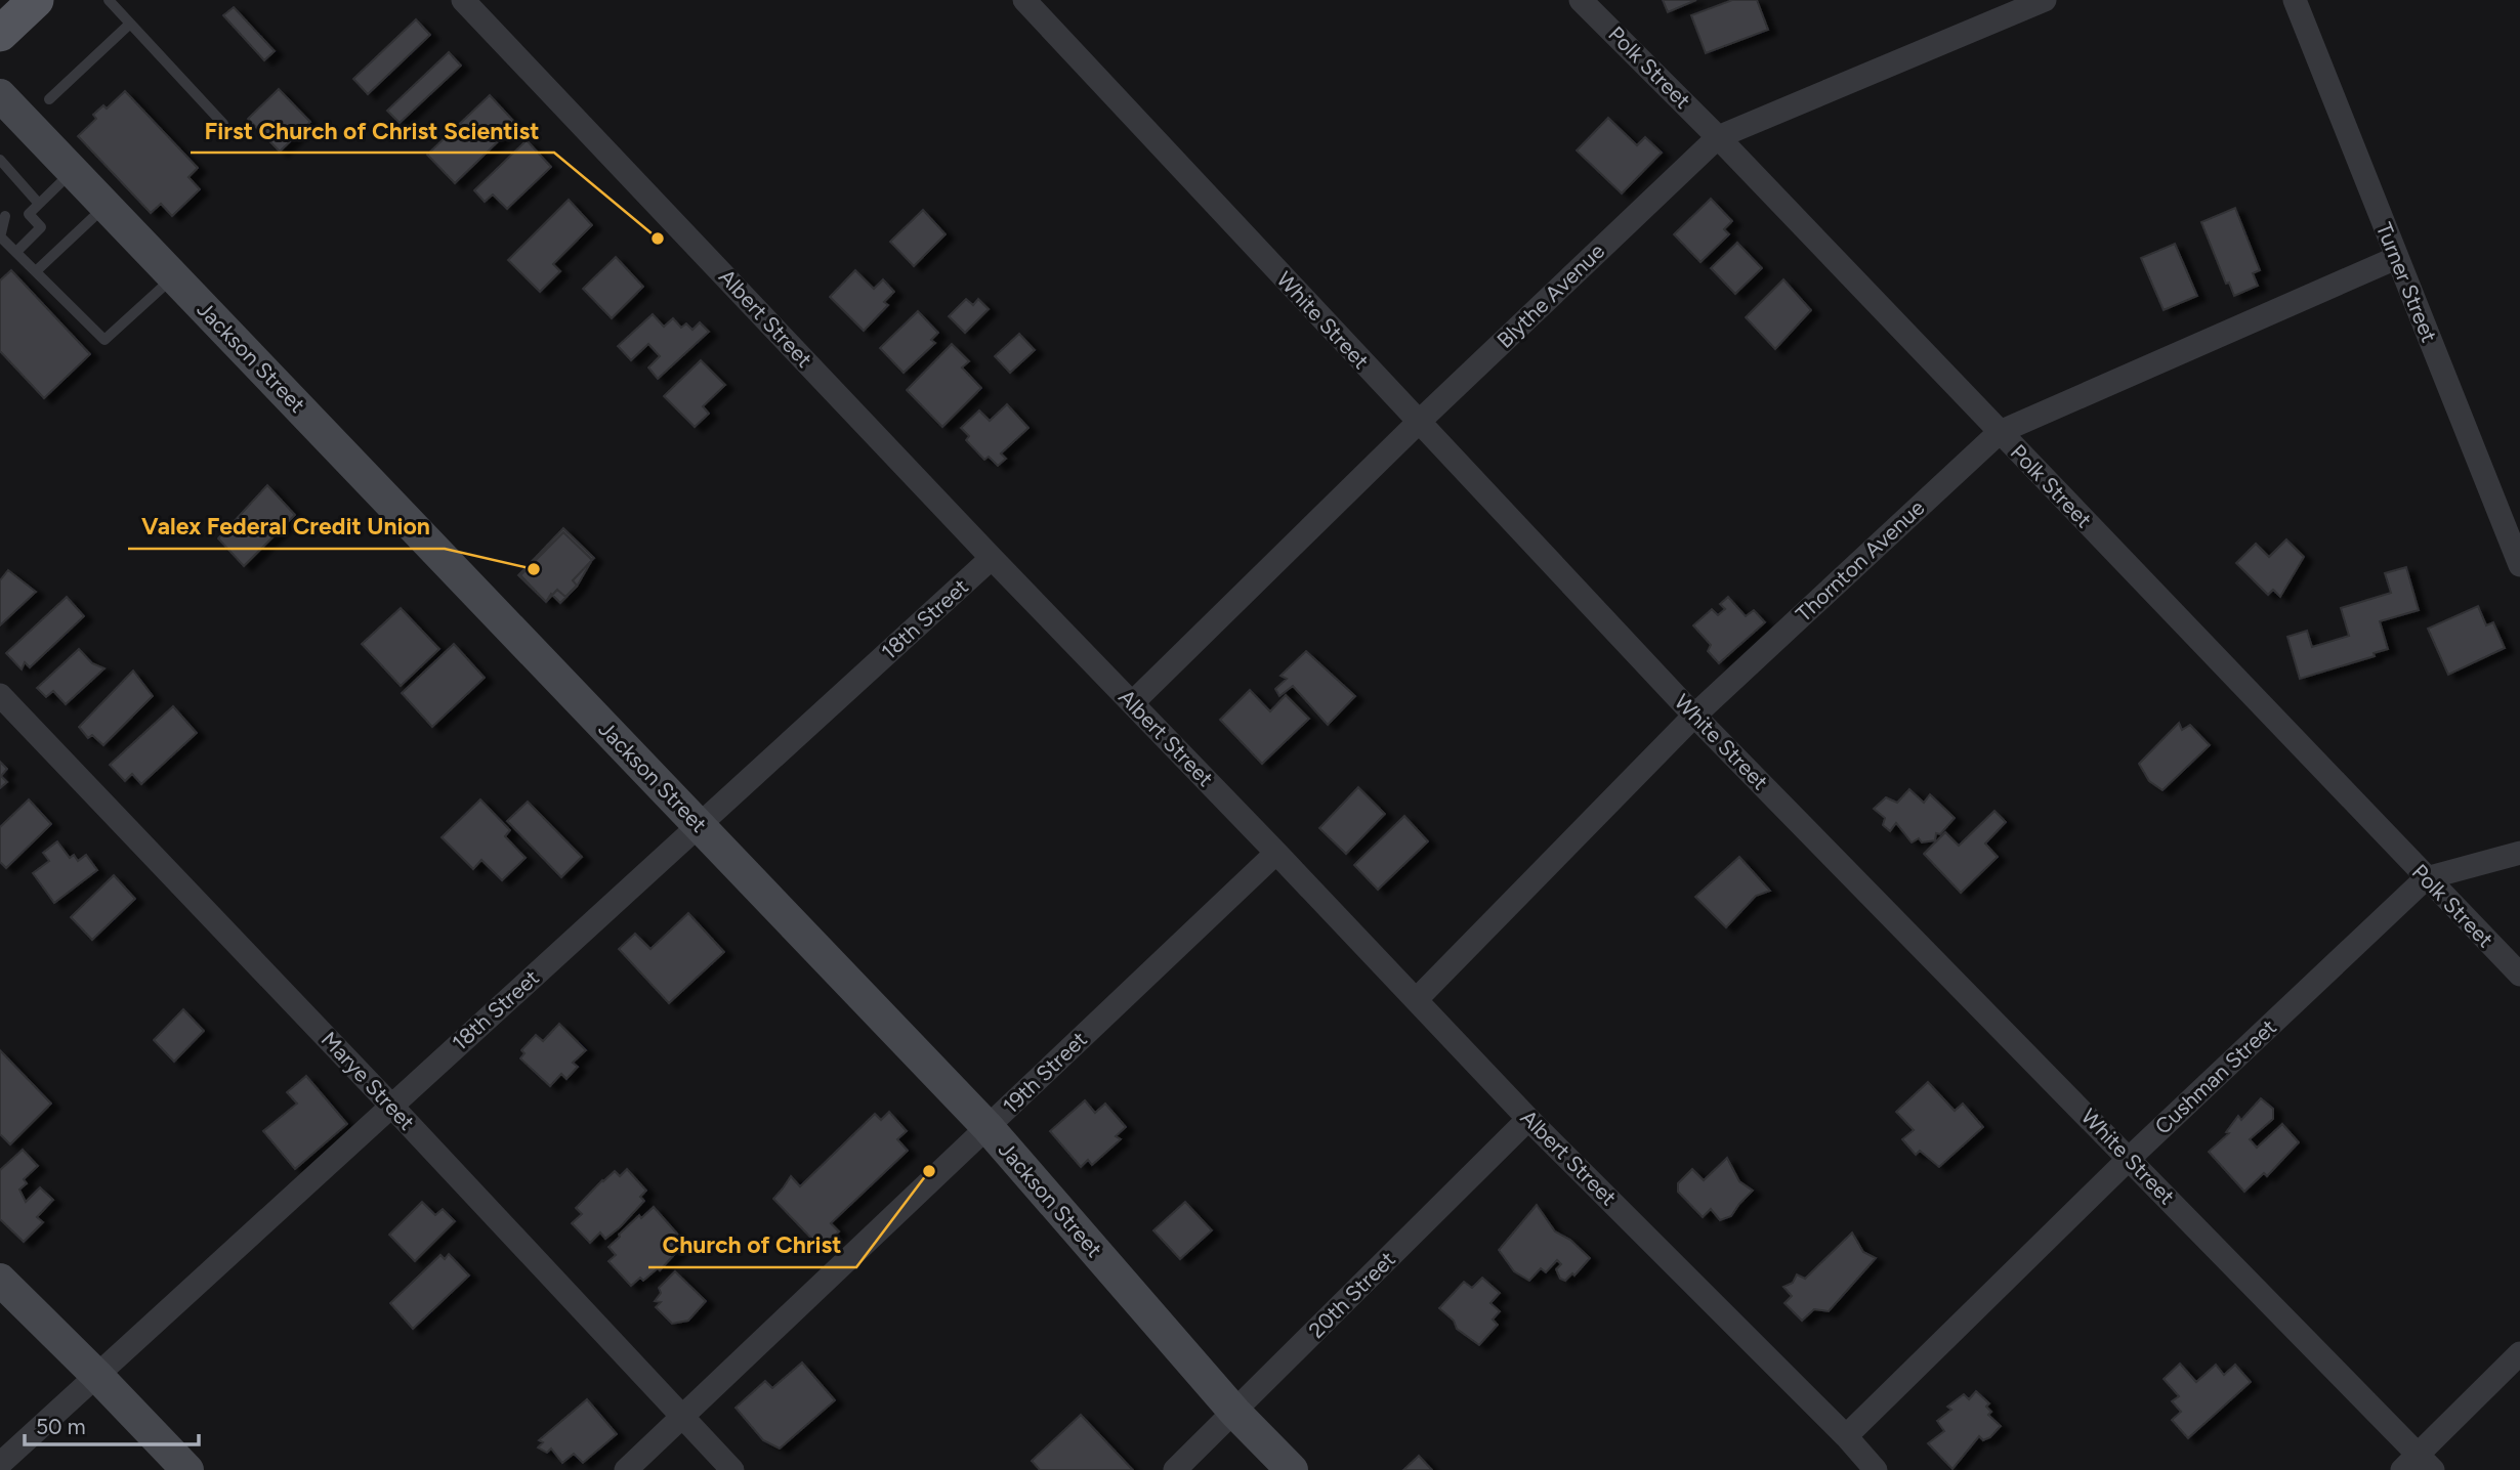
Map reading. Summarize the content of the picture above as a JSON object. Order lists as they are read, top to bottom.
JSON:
{
  "streets": {
    "main road": ["Jackson Street"],
    "street": [
      "Polk Street",
      "Turner Street",
      "Blythe Avenue",
      "Albert Street",
      "White Street",
      "Thornton Avenue",
      "18th Street",
      "19th Street",
      "Cushman Street",
      "Marye Street",
      "20th Street"
    ]
  },
  "crossings": [
    ["Polk Street", "Blythe Avenue"],
    ["Polk Street", "Thornton Avenue"],
    ["Polk Street", "Cushman Street"],
    ["Turner Street", "Thornton Avenue"],
    ["Blythe Avenue", "Albert Street"],
    ["Blythe Avenue", "White Street"],
    ["Albert Street", "Thornton Avenue"],
    ["Albert Street", "18th Street"],
    ["Albert Street", "19th Street"],
    ["Albert Street", "Cushman Street"],
    ["Albert Street", "20th Street"],
    ["White Street", "Thornton Avenue"],
    ["White Street", "Cushman Street"],
    ["Jackson Street", "18th Street"],
    ["Jackson Street", "19th Street"],
    ["Jackson Street", "20th Street"],
    ["18th Street", "Marye Street"],
    ["19th Street", "Marye Street"]
  ],
  "places": ["First Church of Christ Scientist", "Valex Federal Credit Union", "Church of Christ"],
  "scale_bar": "50 m"
}
